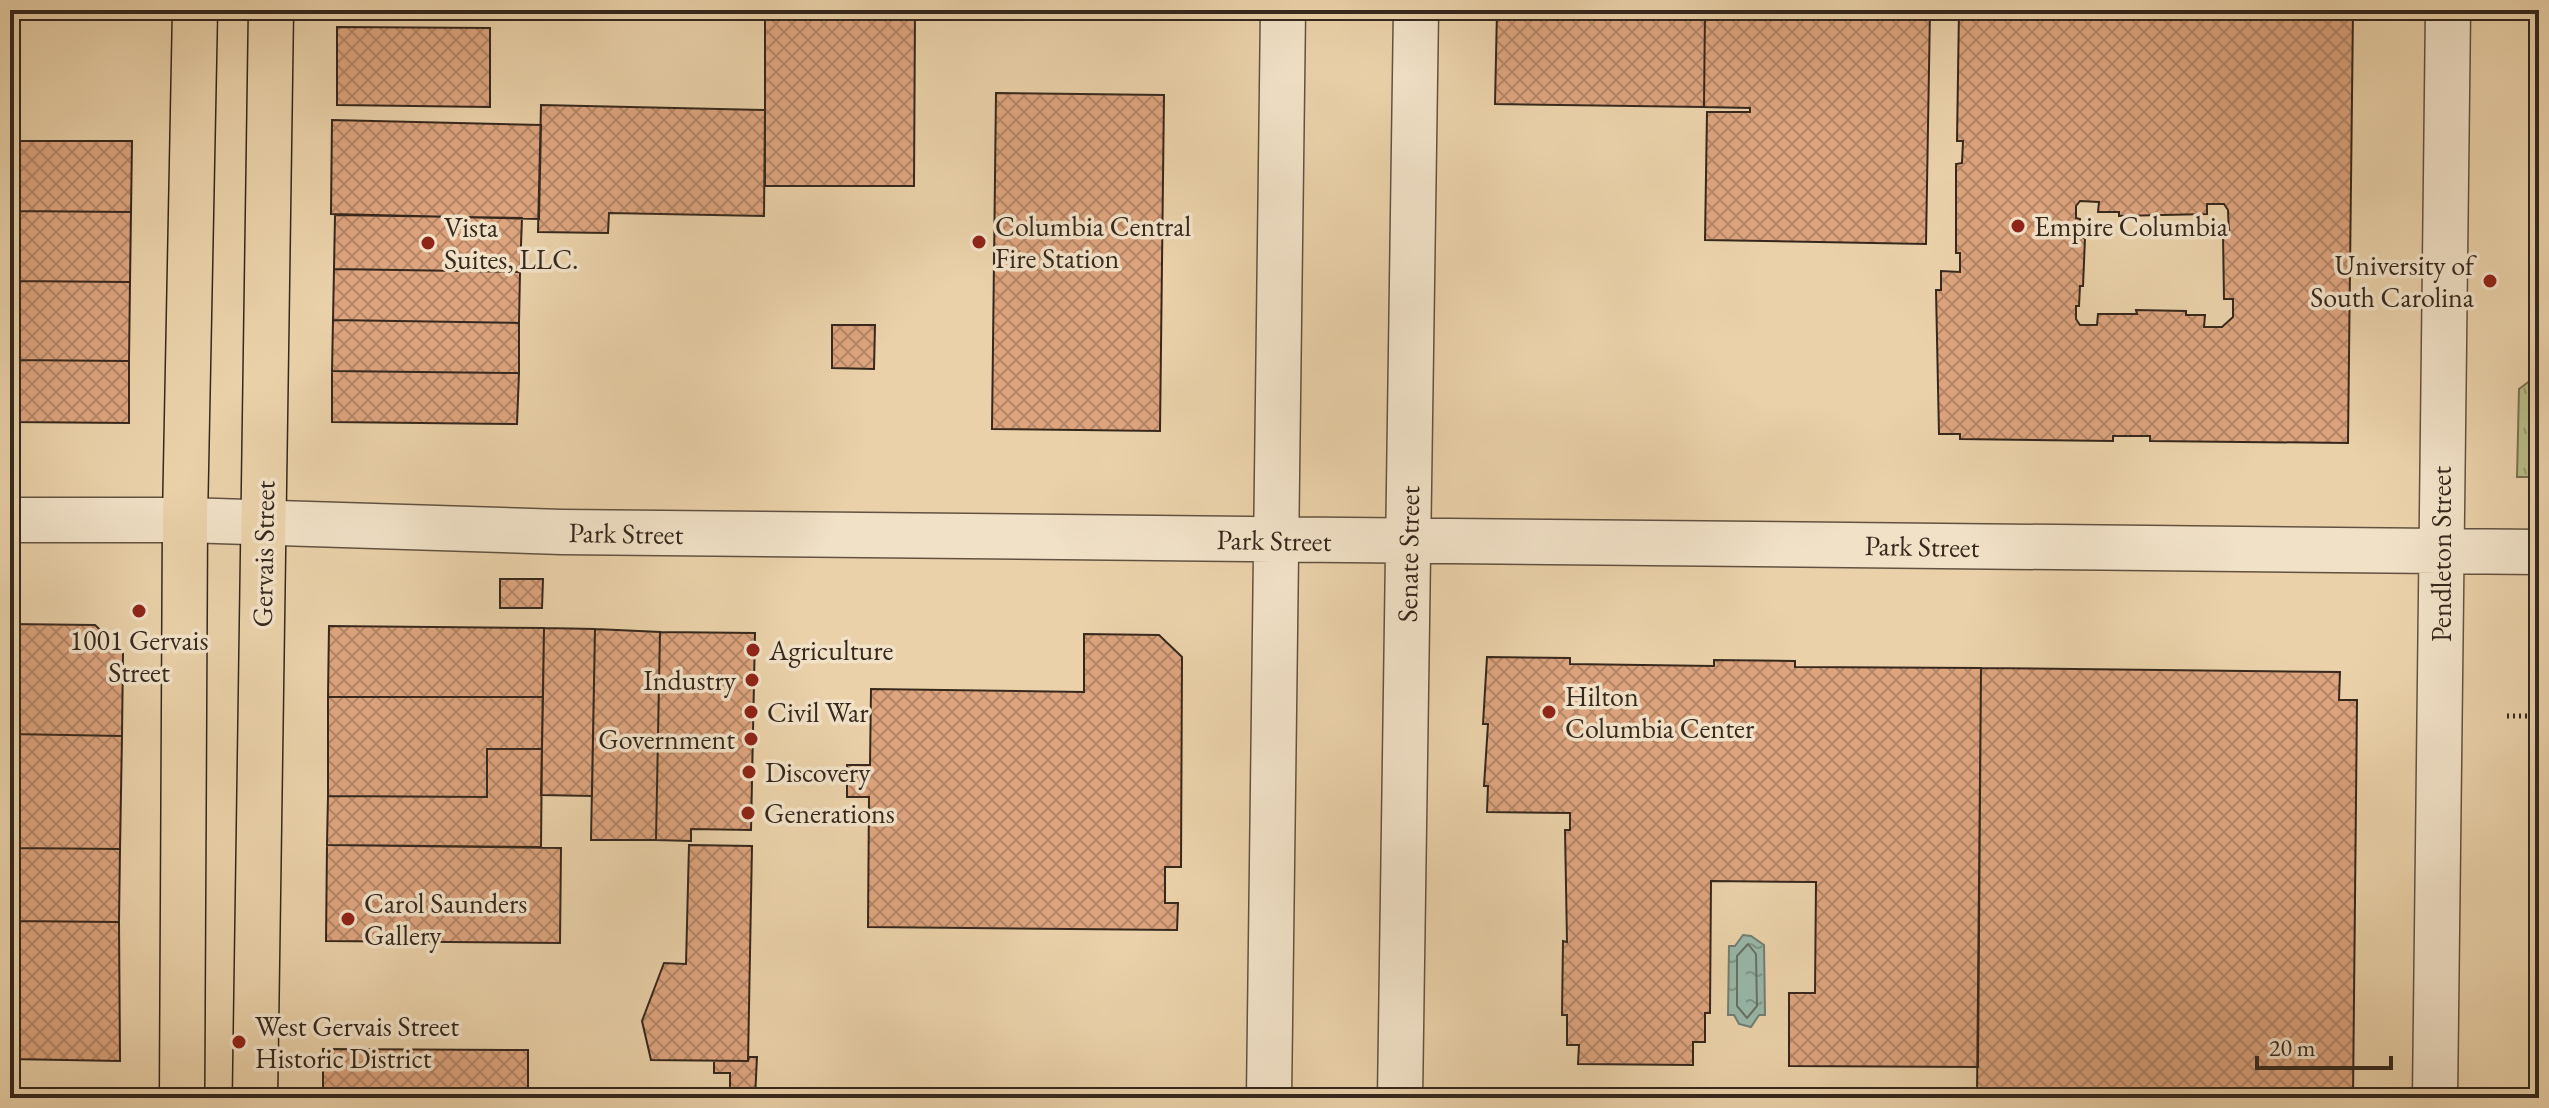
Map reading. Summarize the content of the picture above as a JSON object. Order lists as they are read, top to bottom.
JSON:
{
  "streets": {
    "main road": ["Gervais Street"],
    "street": ["Park Street", "Senate Street", "Pendleton Street"]
  },
  "crossings": [
    ["Park Street", "Gervais Street"],
    ["Park Street", "Senate Street"],
    ["Park Street", "Pendleton Street"]
  ],
  "places": [
    "Empire Columbia",
    "Columbia Central Fire Station",
    "Vista Suites, LLC.",
    "University of South Carolina",
    "1001 Gervais Street",
    "Agriculture",
    "Industry",
    "Civil War",
    "Hilton Columbia Center",
    "Government",
    "Discovery",
    "Generations",
    "Carol Saunders Gallery",
    "West Gervais Street Historic District"
  ],
  "scale_bar": "20 m"
}
